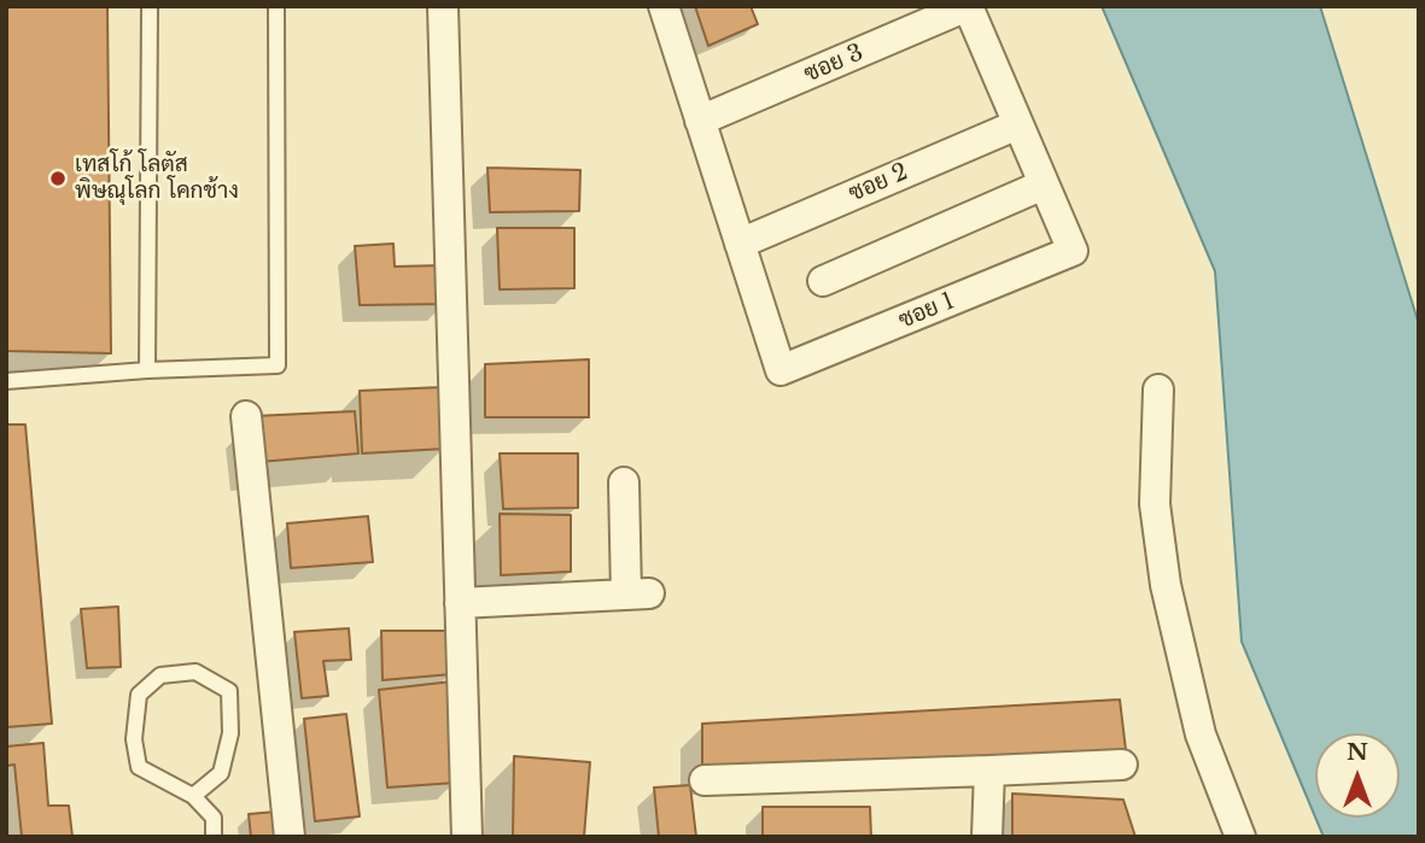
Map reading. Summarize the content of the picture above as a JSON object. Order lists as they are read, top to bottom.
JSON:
{
  "streets": {
    "street": ["ซอย 3", "ซอย 2", "ซอย 1"]
  },
  "crossings": [
    ["ซอย 2", "ซอย 1"]
  ],
  "places": ["เทสโก้ โลตัส พิษณุโลก โคกช้าง"],
  "north": "top"
}
